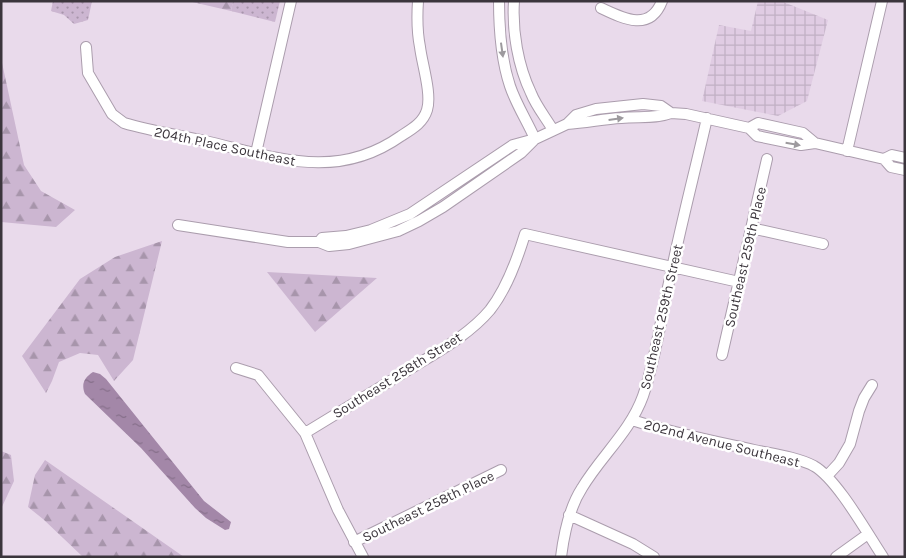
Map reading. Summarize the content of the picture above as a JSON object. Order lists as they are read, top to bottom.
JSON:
{
  "streets": {
    "street": [
      "204th Place Southeast",
      "Southeast 259th Place",
      "Southeast 259th Street",
      "Southeast 258th Street",
      "202nd Avenue Southeast",
      "Southeast 258th Place"
    ]
  },
  "crossings": [
    ["Southeast 259th Street", "Southeast 258th Street"],
    ["Southeast 259th Street", "202nd Avenue Southeast"]
  ]
}
